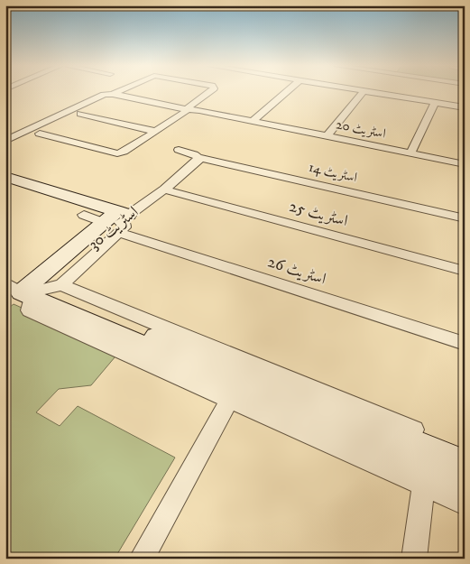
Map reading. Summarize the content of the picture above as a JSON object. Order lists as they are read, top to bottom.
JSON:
{
  "streets": {
    "street": [
      "اسٹریٹ 20",
      "اسٹریٹ 14",
      "اسٹریٹ 25",
      "اسٹریٹ 30",
      "اسٹریٹ 26"
    ]
  },
  "crossings": [
    ["اسٹریٹ 14", "اسٹریٹ 30"],
    ["اسٹریٹ 25", "اسٹریٹ 30"],
    ["اسٹریٹ 30", "اسٹریٹ 26"]
  ]
}
